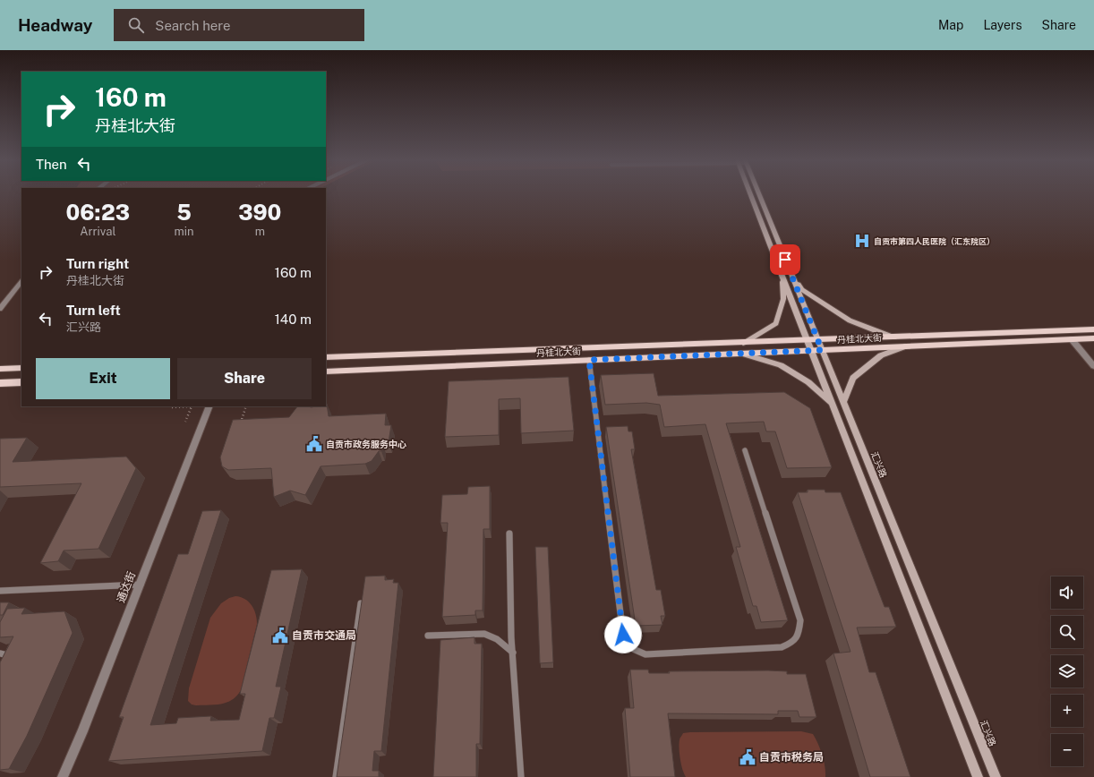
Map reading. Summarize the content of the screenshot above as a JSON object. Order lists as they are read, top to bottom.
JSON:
{
  "streets": {
    "main road": ["丹桂北大街", "汇兴路"],
    "street": ["通达街"]
  },
  "crossings": [
    ["丹桂北大街", "汇兴路"]
  ],
  "places": {
    "hospital": ["自贡市第四人民医院（汇东院区）"],
    "public building": ["自贡市政务服务中心", "自贡市交通局", "自贡市税务局"]
  },
  "page": {
    "header": "Headway",
    "search": "Search here",
    "nav": ["Map", "Layers", "Share"],
    "turn": ["160 m", "丹桂北大街"],
    "then": "Then",
    "eta": [
      "06:23",
      "Arrival",
      "5",
      "min",
      "390",
      "m"
    ],
    "list": [
      {
        "name": "Turn right",
        "note": "丹桂北大街",
        "value": "160 m"
      },
      {
        "name": "Turn left",
        "note": "汇兴路",
        "value": "140 m"
      }
    ],
    "buttons": ["Exit", "Share"],
    "map_buttons": ["+", "−"]
  }
}
